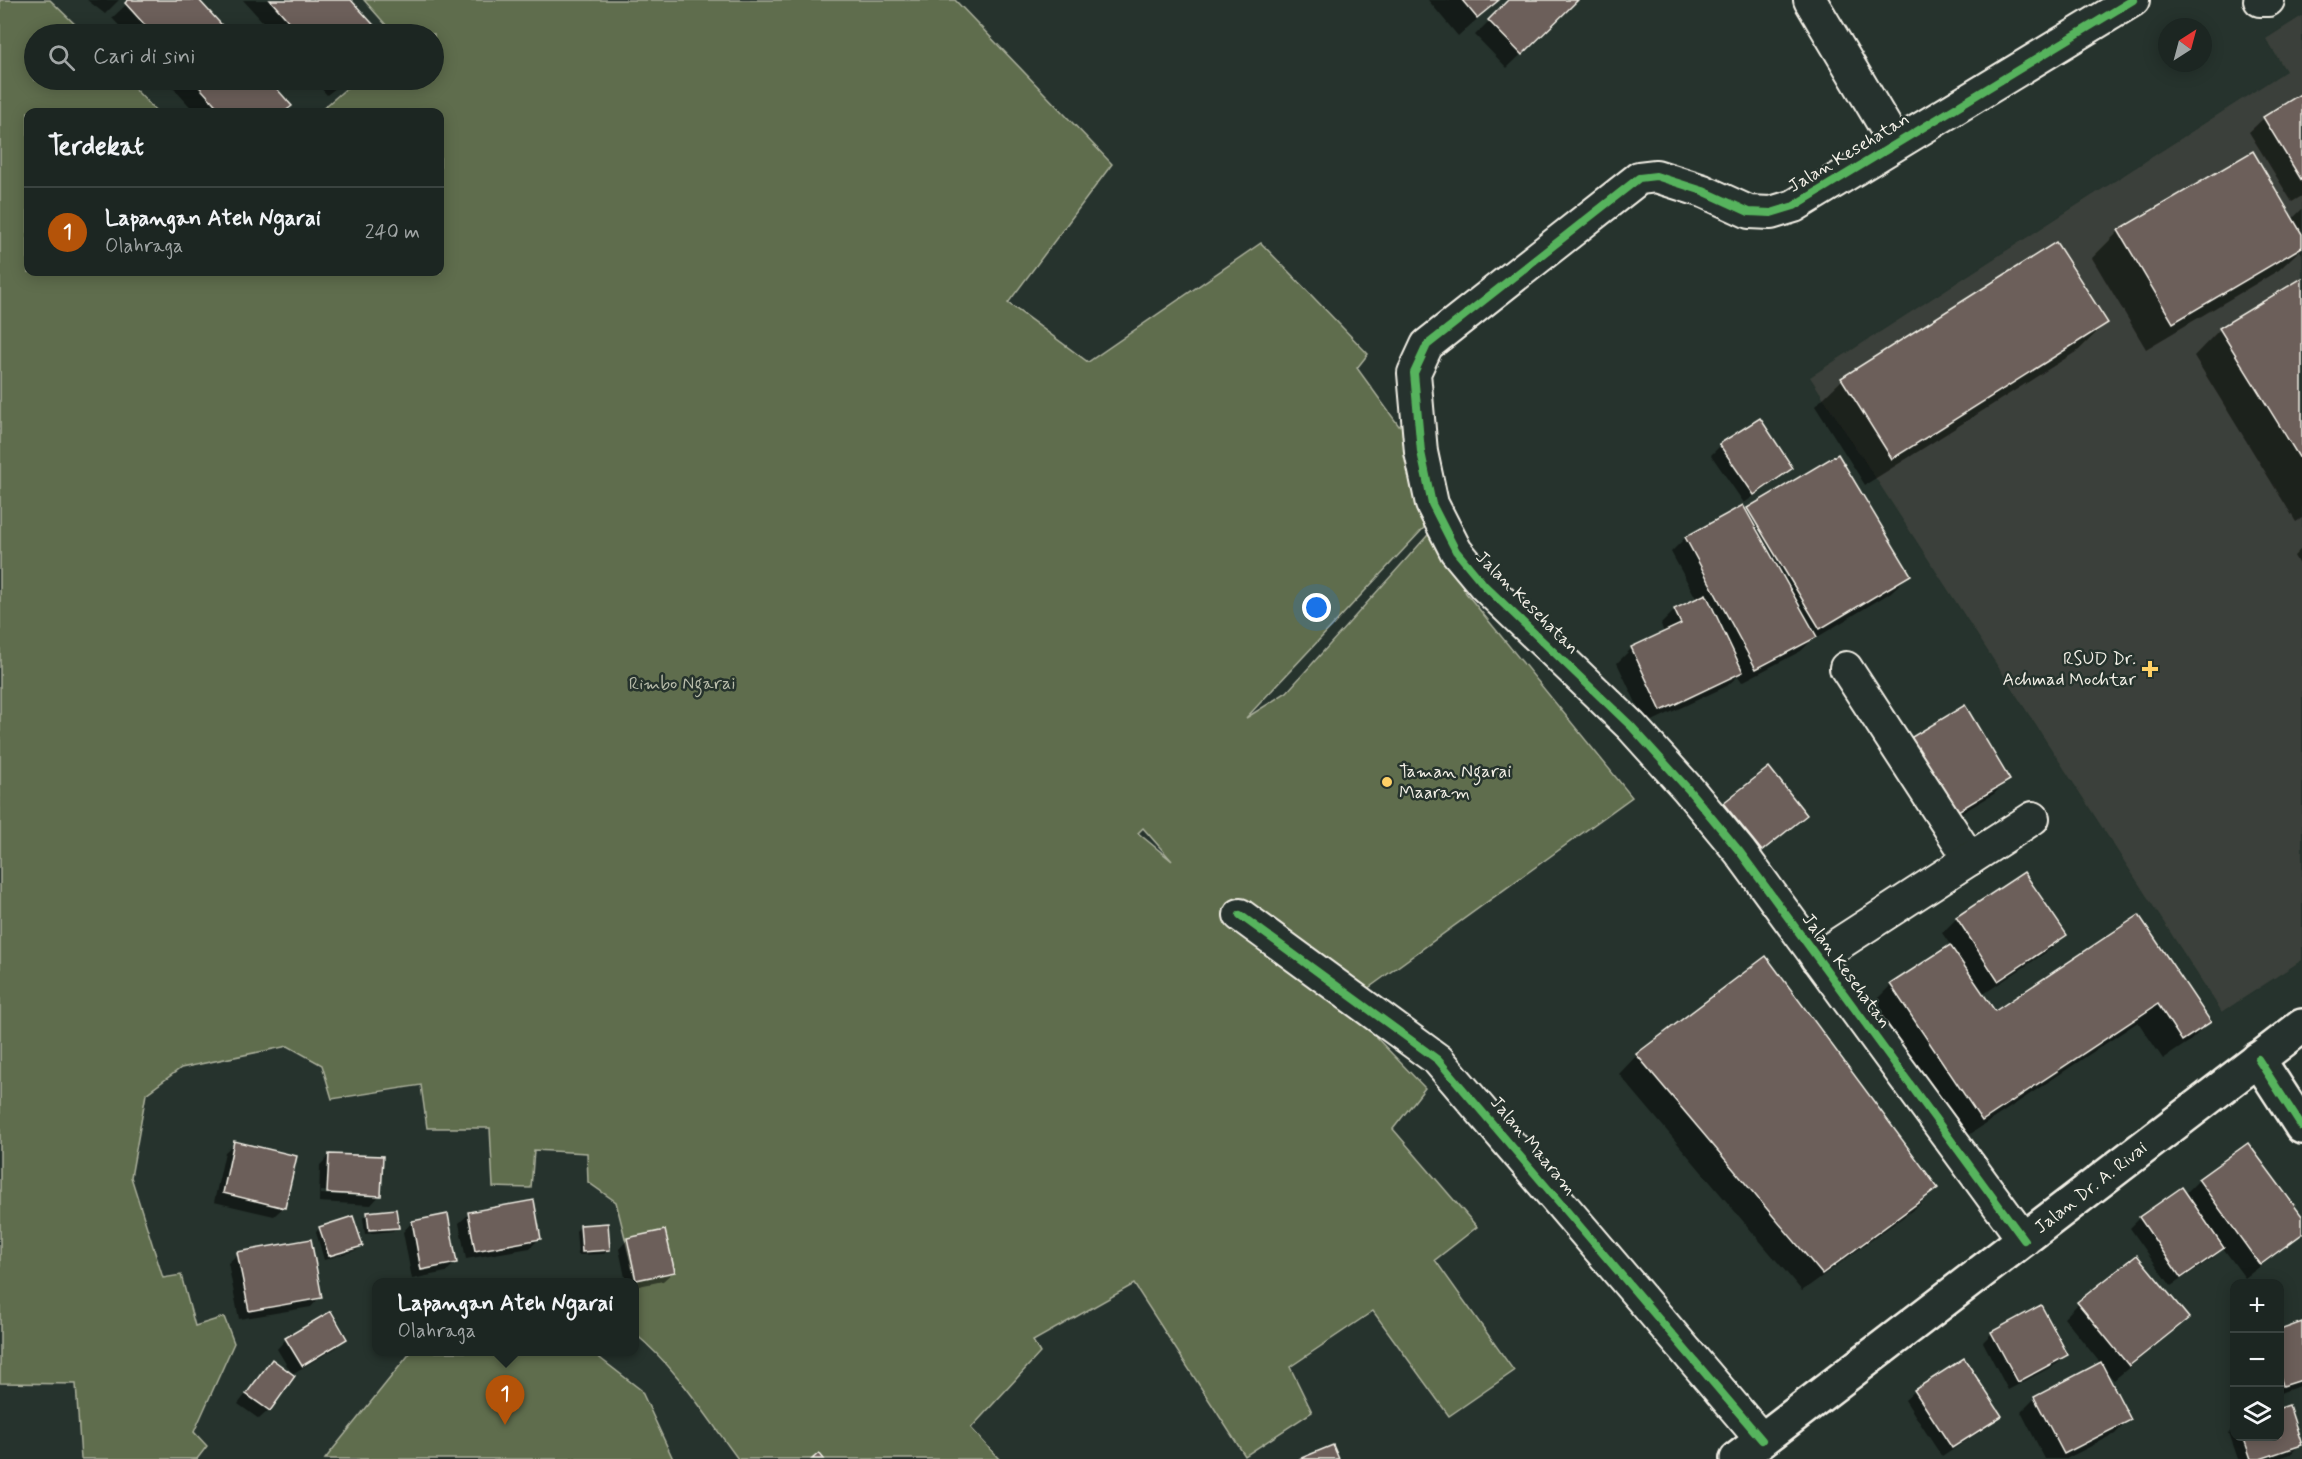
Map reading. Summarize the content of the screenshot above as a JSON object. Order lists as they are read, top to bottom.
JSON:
{
  "streets": {
    "main road": ["Jalan Dr. A. Rivai"],
    "street": ["Jalan Kesehatan", "Jalan Maaram"]
  },
  "crossings": [
    ["Jalan Kesehatan", "Jalan Dr. A. Rivai"],
    ["Jalan Maaram", "Jalan Dr. A. Rivai"]
  ],
  "parks": ["Rimbo Ngarai"],
  "places": {
    "health": ["RSUD Dr. Achmad Mochtar"],
    "other": ["Taman Ngarai Maaram"]
  },
  "north": "top right",
  "page": {
    "search": "Cari di sini",
    "heading": "Terdekat",
    "list": [
      {
        "mark": "1",
        "name": "Lapangan Ateh Ngarai",
        "note": "Olahraga",
        "value": "240 m"
      }
    ],
    "popup": ["Lapangan Ateh Ngarai", "Olahraga"],
    "map_buttons": ["+", "−"],
    "pins": "1"
  }
}
